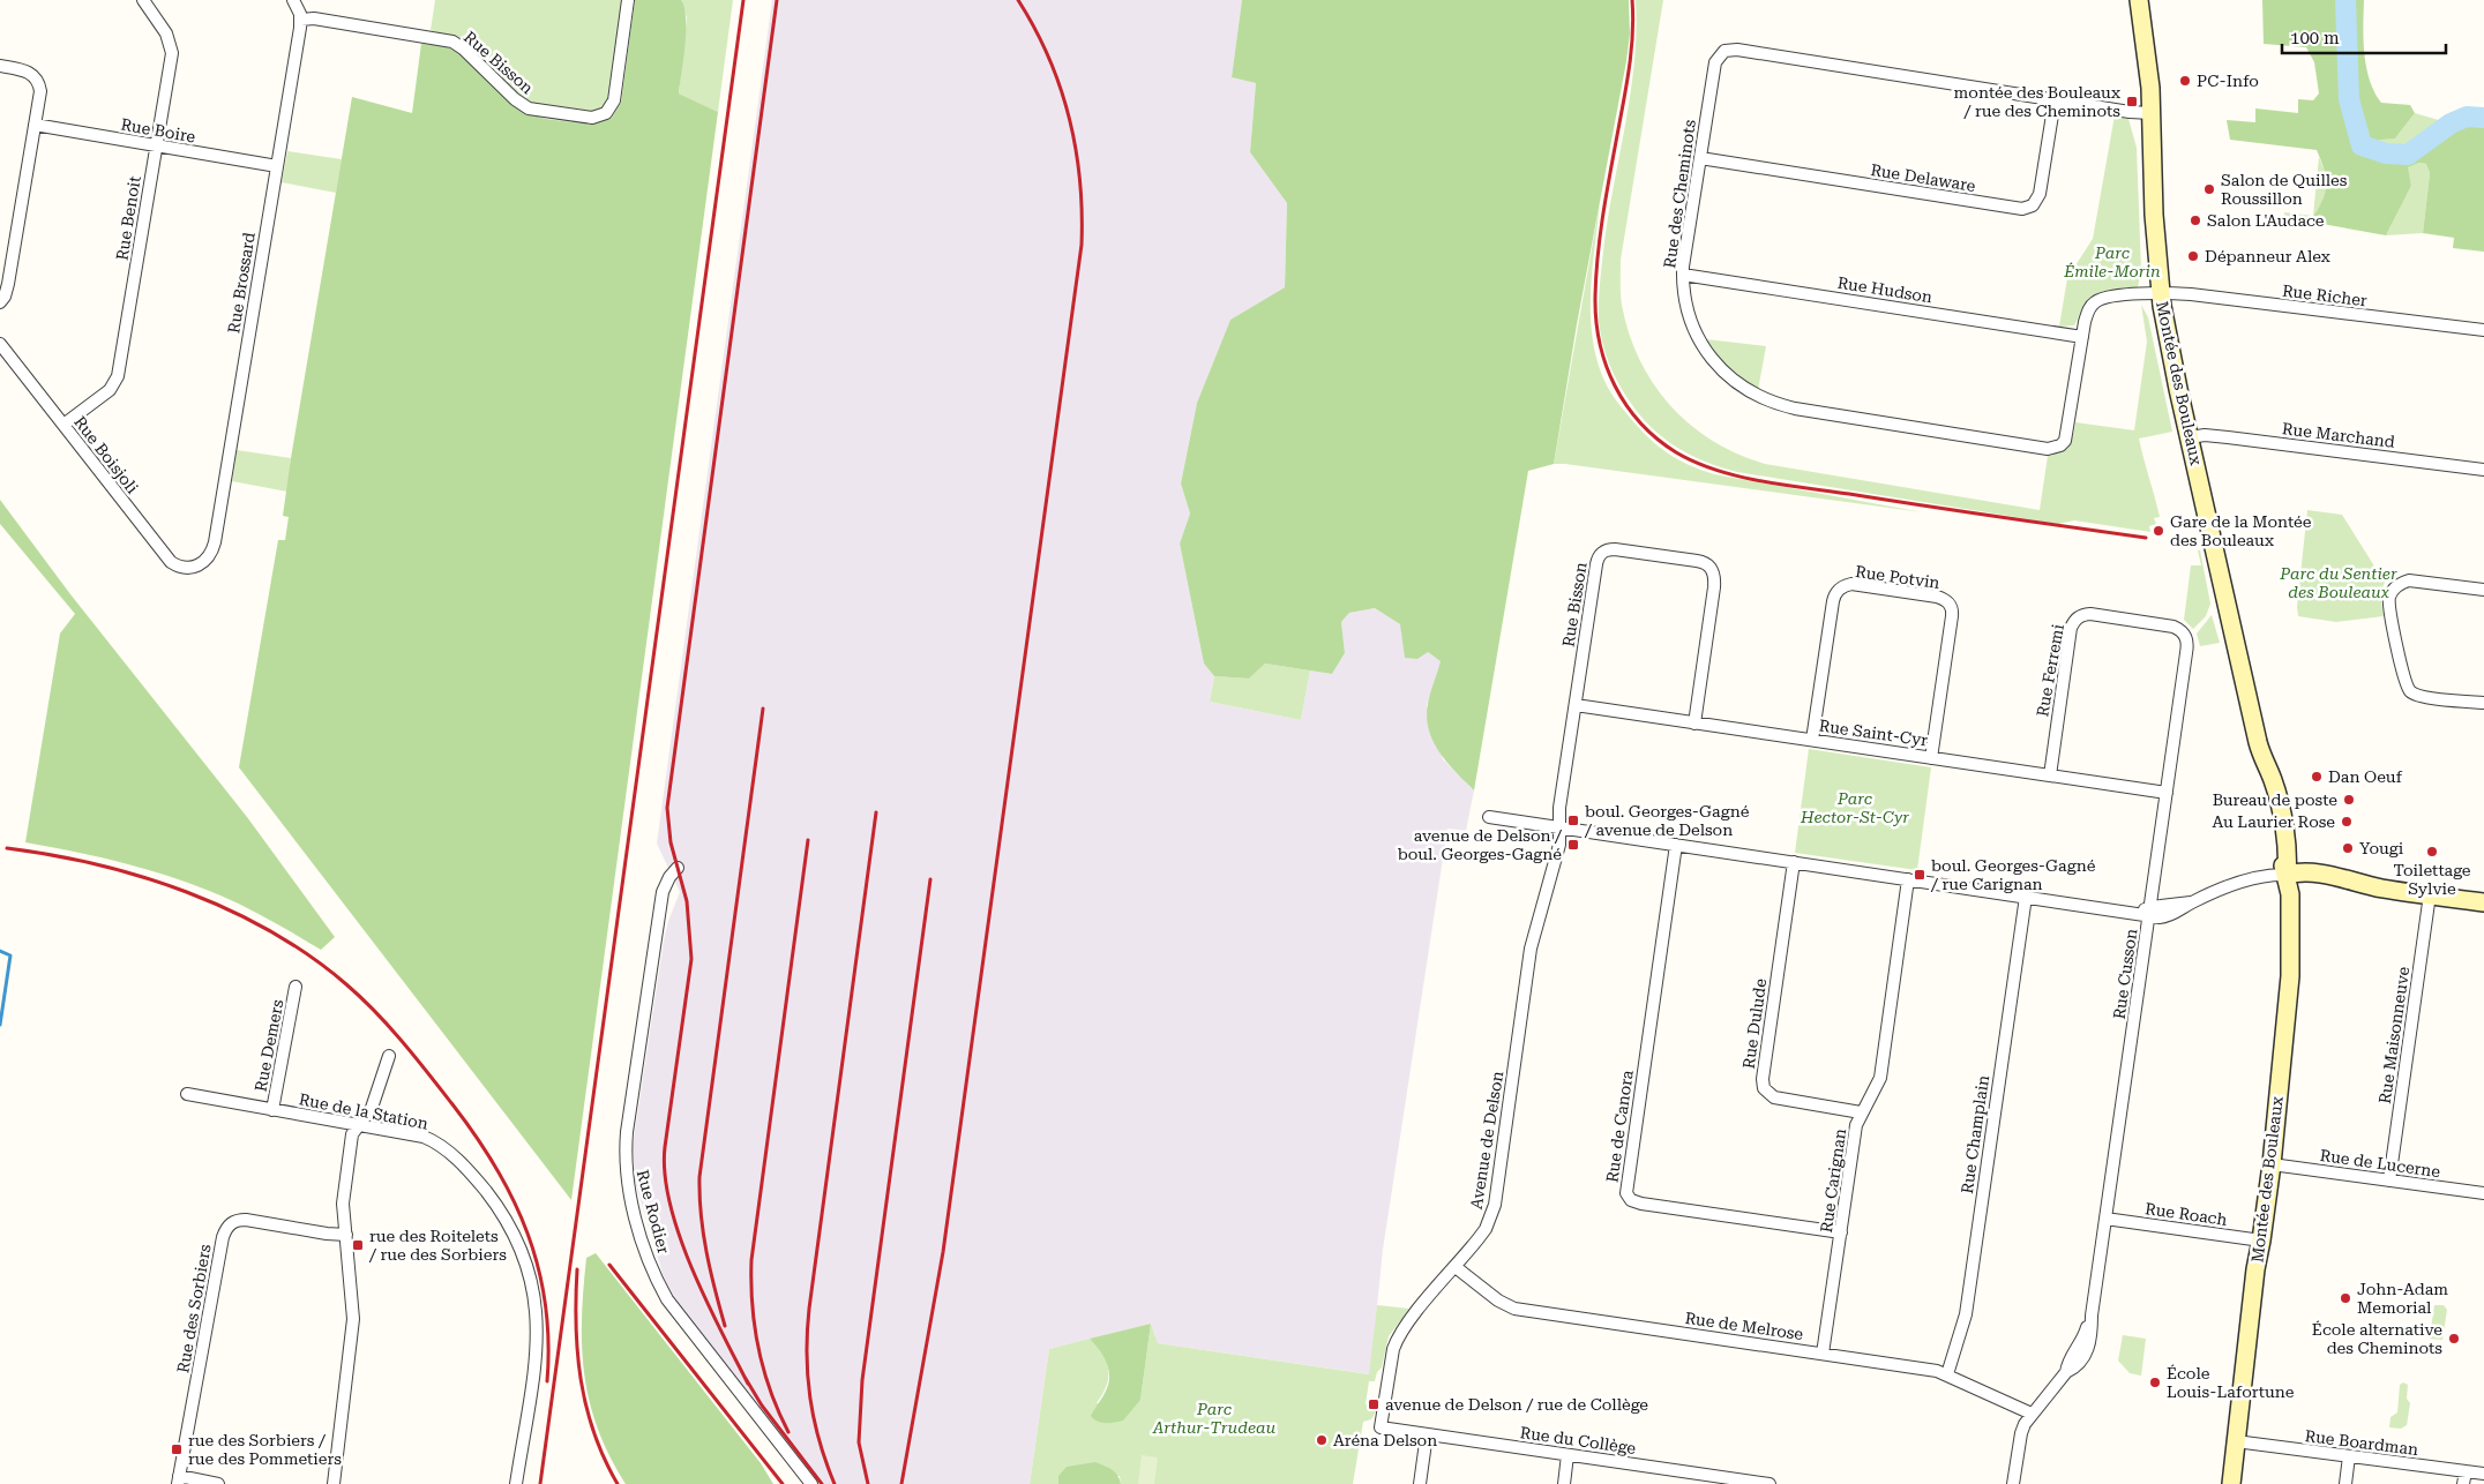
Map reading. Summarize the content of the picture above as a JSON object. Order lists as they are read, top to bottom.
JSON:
{
  "streets": {
    "street": [
      "Rue Bisson",
      "Rue Boire",
      "Rue Delaware",
      "Rue des Cheminots",
      "Rue Benoit",
      "Rue Brossard",
      "Rue Hudson",
      "Rue Richer",
      "Montée des Bouleaux",
      "Rue Marchand",
      "Rue Boisjoli",
      "Rue Potvin",
      "Rue Ferremi",
      "Rue Saint-Cyr",
      "Rue Cusson",
      "Rue Dulude",
      "Rue Maisonneuve",
      "Rue Demers",
      "Rue de la Station",
      "Rue de Canora",
      "Rue Champlain",
      "Avenue de Delson",
      "Rue de Lucerne",
      "Rue Carignan",
      "Rue Rodier",
      "Rue Roach",
      "Rue des Sorbiers",
      "Rue de Melrose",
      "Rue du Collège",
      "Rue Boardman"
    ]
  },
  "crossings": [
    ["Rue Bisson", "Rue Brossard"],
    ["Rue Bisson", "Rue Saint-Cyr"],
    ["Rue Bisson", "Avenue de Delson"],
    ["Rue Boire", "Rue Benoit"],
    ["Rue Boire", "Rue Brossard"],
    ["Rue Delaware", "Rue des Cheminots"],
    ["Rue des Cheminots", "Rue Hudson"],
    ["Rue des Cheminots", "Rue Richer"],
    ["Rue des Cheminots", "Montée des Bouleaux"],
    ["Rue Benoit", "Rue Boisjoli"],
    ["Rue Brossard", "Rue Boisjoli"],
    ["Rue Richer", "Montée des Bouleaux"],
    ["Montée des Bouleaux", "Rue Marchand"],
    ["Montée des Bouleaux", "Rue de Lucerne"],
    ["Montée des Bouleaux", "Rue Roach"],
    ["Montée des Bouleaux", "Rue Boardman"],
    ["Rue Potvin", "Rue Saint-Cyr"],
    ["Rue Ferremi", "Rue Saint-Cyr"],
    ["Rue Ferremi", "Rue Cusson"],
    ["Rue Saint-Cyr", "Rue Cusson"],
    ["Rue Cusson", "Rue Roach"],
    ["Rue Cusson", "Rue de Melrose"],
    ["Rue Dulude", "Rue Carignan"],
    ["Rue Maisonneuve", "Rue de Lucerne"],
    ["Rue Demers", "Rue de la Station"],
    ["Rue de Canora", "Rue Carignan"],
    ["Rue Champlain", "Rue de Melrose"],
    ["Avenue de Delson", "Rue de Melrose"],
    ["Avenue de Delson", "Rue du Collège"],
    ["Rue Carignan", "Rue de Melrose"]
  ],
  "parks": [
    "Parc Émile-Morin",
    "Parc du Sentier des Bouleaux",
    "Parc Hector-St-Cyr",
    "Parc Arthur-Trudeau"
  ],
  "places": {
    "other": [
      "PC-Info",
      "Salon de Quilles Roussillon",
      "Salon L'Audace",
      "Dépanneur Alex",
      "Gare de la Montée des Bouleaux",
      "Dan Oeuf",
      "Bureau de poste",
      "Au Laurier Rose",
      "Yougi",
      "Toilettage Sylvie",
      "John-Adam Memorial",
      "École alternative des Cheminots",
      "École Louis-Lafortune",
      "Aréna Delson"
    ],
    "transit": [
      "montée des Bouleaux / rue des Cheminots",
      "boul. Georges-Gagné / avenue de Delson",
      "avenue de Delson / boul. Georges-Gagné",
      "boul. Georges-Gagné / rue Carignan",
      "rue des Roitelets / rue des Sorbiers",
      "avenue de Delson / rue de Collège",
      "rue des Sorbiers / rue des Pommetiers"
    ]
  },
  "scale_bar": "100 m"
}
